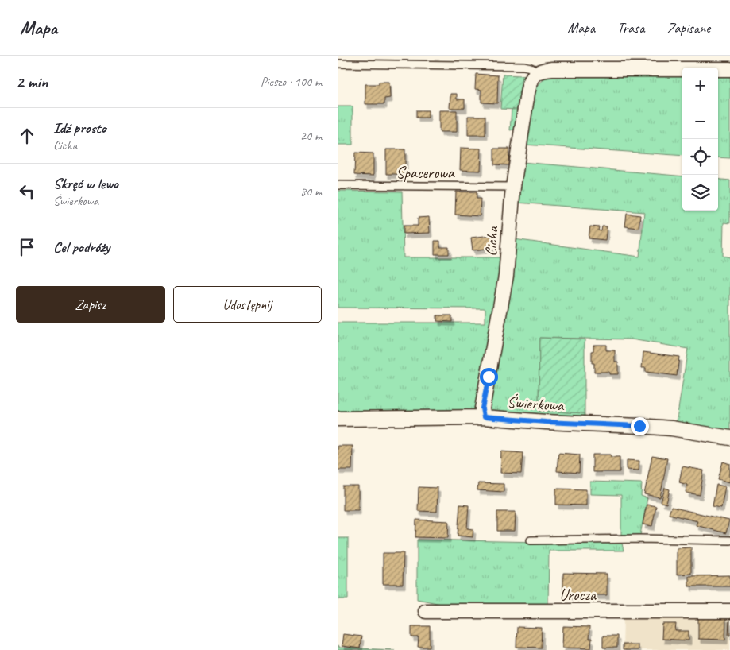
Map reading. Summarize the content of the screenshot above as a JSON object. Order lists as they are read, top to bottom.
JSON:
{
  "streets": {
    "street": ["Cicha", "Świerkowa", "Urocza"],
    "lane": ["Spacerowa"]
  },
  "crossings": [
    ["Spacerowa", "Cicha"],
    ["Cicha", "Świerkowa"]
  ],
  "page": {
    "header": "Mapa",
    "nav": ["Mapa", "Trasa", "Zapisane"],
    "heading": ["2 min", "Pieszo · 100 m"],
    "map_buttons": ["+", "−"],
    "list": [
      ["Idź prosto", "Cicha", "20 m"],
      ["Skręć w lewo", "Świerkowa", "80 m"],
      "Cel podróży"
    ],
    "buttons": ["Zapisz", "Udostępnij"]
  }
}
